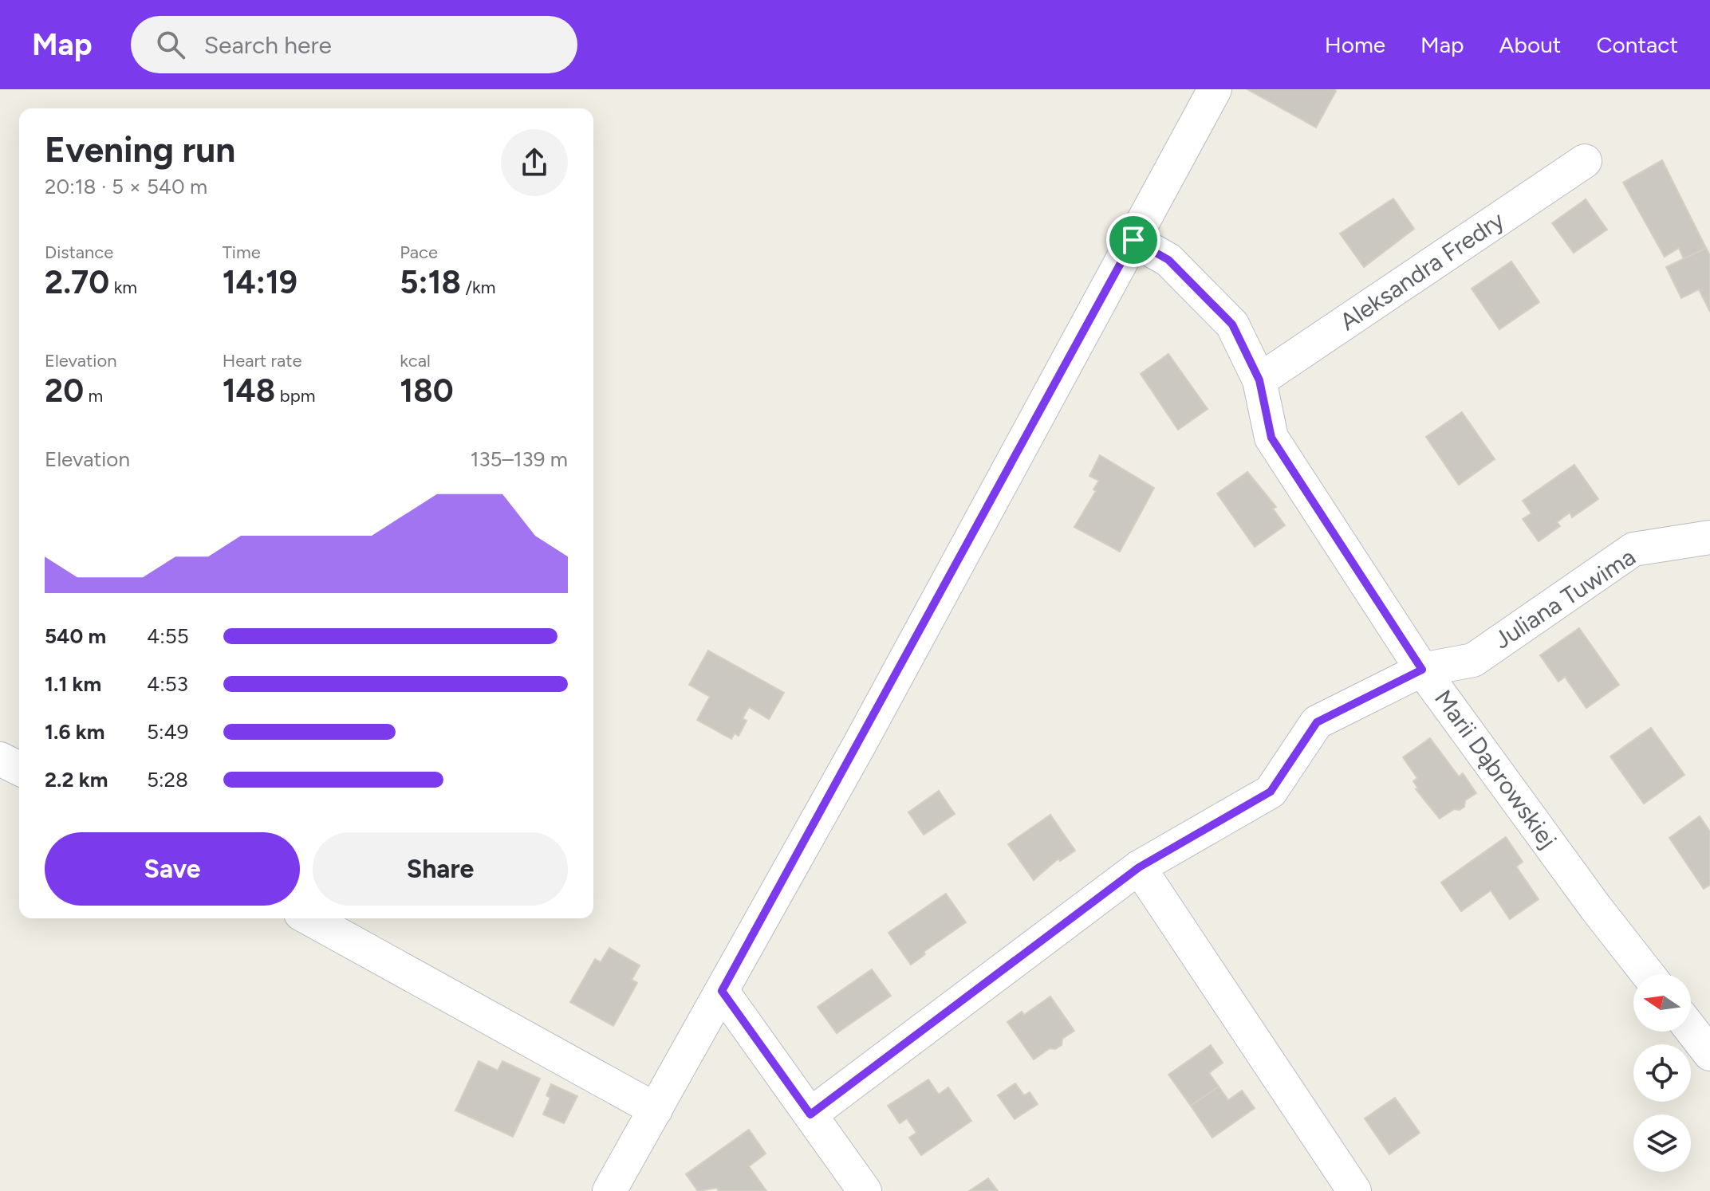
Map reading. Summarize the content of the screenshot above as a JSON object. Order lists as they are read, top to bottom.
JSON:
{
  "streets": {
    "street": ["Aleksandra Fredry", "Juliana Tuwima", "Marii Dąbrowskiej"]
  },
  "crossings": [
    ["Aleksandra Fredry", "Marii Dąbrowskiej"],
    ["Juliana Tuwima", "Marii Dąbrowskiej"]
  ],
  "north": "left",
  "page": {
    "header": "Map",
    "search": "Search here",
    "nav": [
      "Home",
      "Map",
      "About",
      "Contact"
    ],
    "heading": ["Evening run", "20:18 · 5 × 540 m"],
    "stats": [
      ["Distance", "2.70 km"],
      ["Time", "14:19"],
      ["Pace", "5:18 /km"],
      ["Elevation", "20 m"],
      ["Heart rate", "148 bpm"],
      ["kcal", "180"]
    ],
    "chart": ["Elevation", "135–139 m"],
    "list": [
      {
        "name": "540 m",
        "note": "4:55"
      },
      {
        "name": "1.1 km",
        "note": "4:53"
      },
      {
        "name": "1.6 km",
        "note": "5:49"
      },
      {
        "name": "2.2 km",
        "note": "5:28"
      }
    ],
    "buttons": ["Save", "Share"]
  }
}
